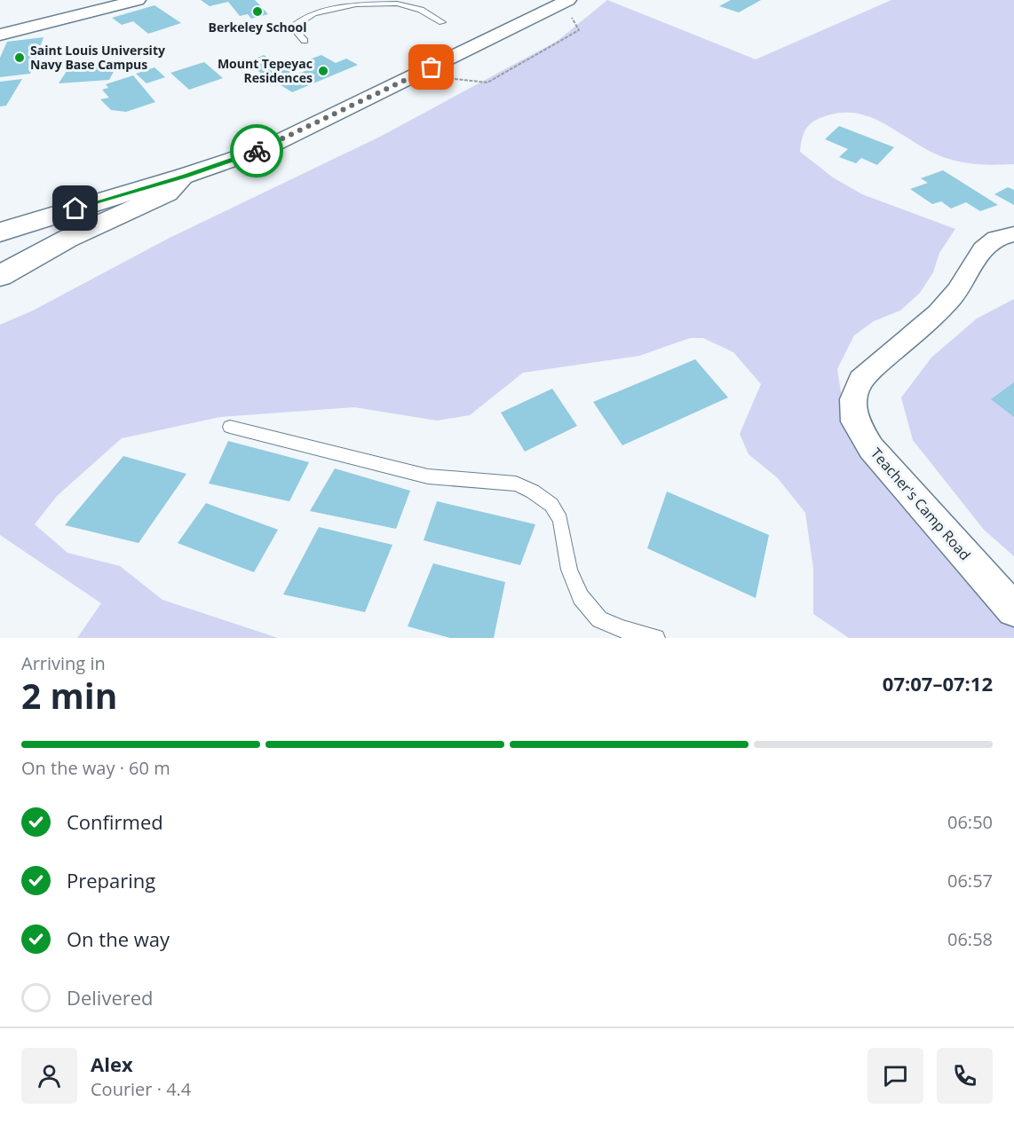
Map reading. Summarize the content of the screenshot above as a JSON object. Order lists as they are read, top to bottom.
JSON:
{
  "streets": {
    "street": ["Teacher's Camp Road"]
  },
  "places": ["Berkeley School", "Saint Louis University Navy Base Campus", "Mount Tepeyac Residences"],
  "page": {
    "heading": ["2 min", "Arriving in", "07:07–07:12"],
    "panel": ["Alex", "Courier · 4.4"],
    "bar": "On the way · 60 m",
    "list": [
      ["Confirmed", "06:50"],
      ["Preparing", "06:57"],
      ["On the way", "06:58"],
      "Delivered"
    ]
  }
}
